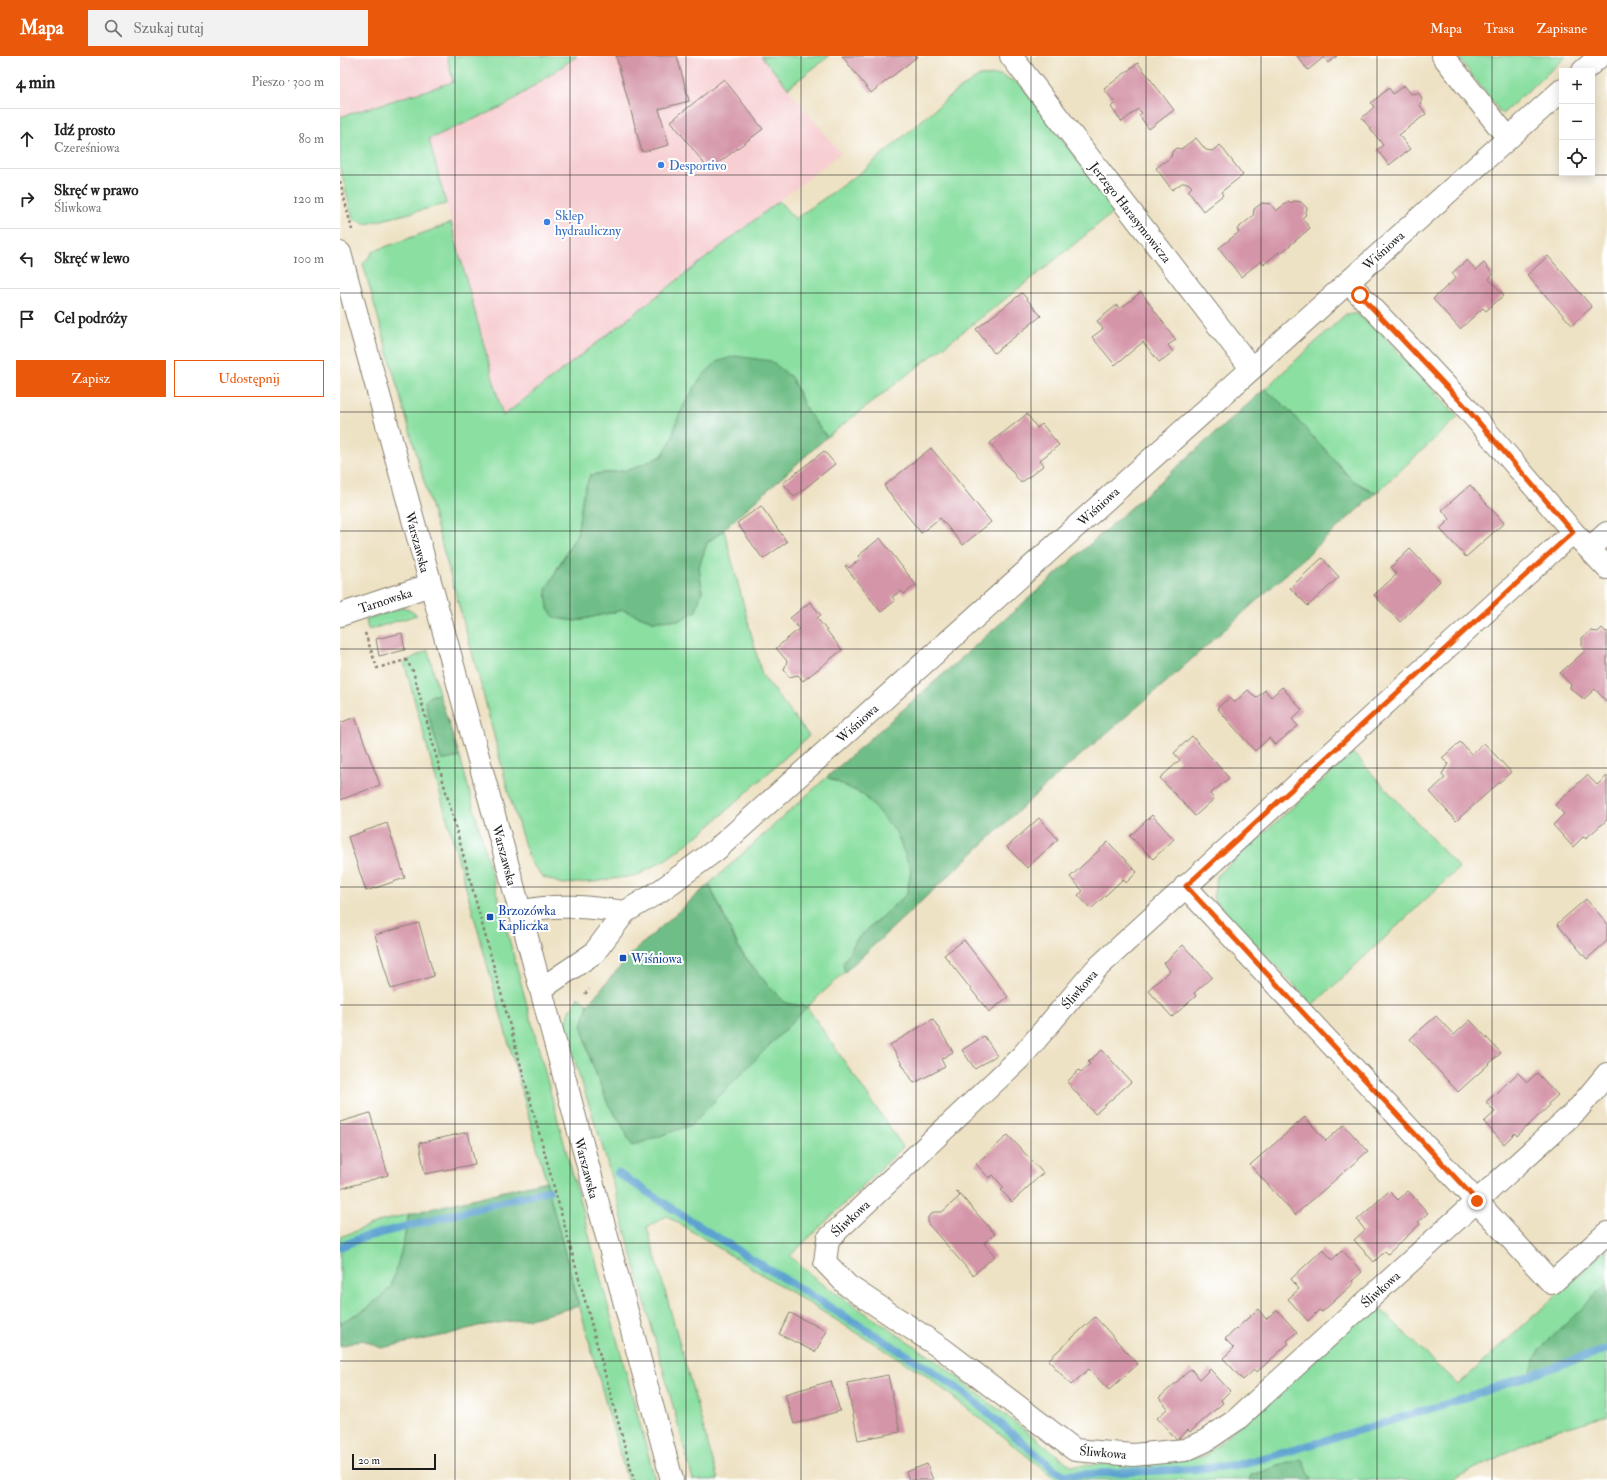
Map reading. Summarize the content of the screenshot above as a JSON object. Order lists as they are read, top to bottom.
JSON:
{
  "streets": {
    "street": [
      "Jerzego Harasymowicza",
      "Wiśniowa",
      "Warszawska",
      "Tarnowska",
      "Śliwkowa"
    ]
  },
  "crossings": [
    ["Jerzego Harasymowicza", "Wiśniowa"],
    ["Wiśniowa", "Warszawska"],
    ["Warszawska", "Tarnowska"]
  ],
  "places": {
    "other": ["Desportivo", "Sklep hydrauliczny"],
    "transit": ["Brzozówka Kapliczka", "Wiśniowa"]
  },
  "scale_bar": "20 m",
  "page": {
    "header": "Mapa",
    "search": "Szukaj tutaj",
    "nav": ["Mapa", "Trasa", "Zapisane"],
    "heading": ["4 min", "Pieszo · 300 m"],
    "map_buttons": ["+", "−"],
    "list": [
      ["Idź prosto", "Czereśniowa", "80 m"],
      ["Skręć w prawo", "Śliwkowa", "120 m"],
      ["Skręć w lewo", "100 m"],
      "Cel podróży"
    ],
    "buttons": ["Zapisz", "Udostępnij"],
    "scale": "20 m"
  }
}
